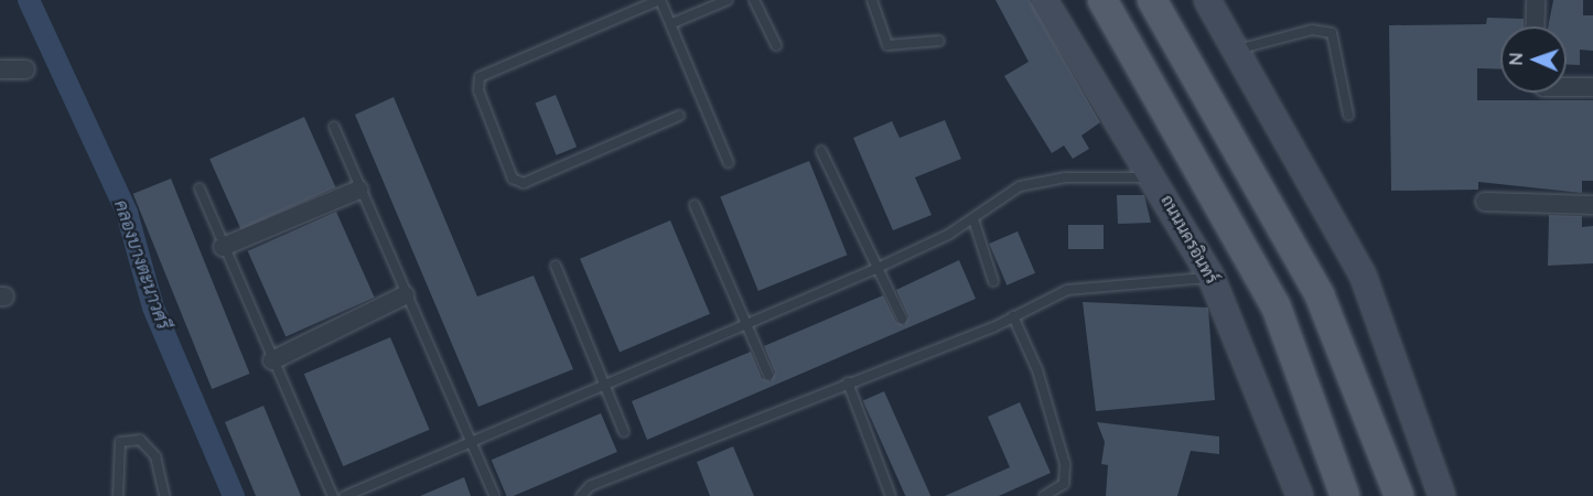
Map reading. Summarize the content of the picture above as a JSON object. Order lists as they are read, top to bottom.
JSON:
{
  "streets": {
    "main road": ["ถนนนครอินทร์"]
  },
  "water": ["คลองบางตะนาวศรี"],
  "north": "left"
}
